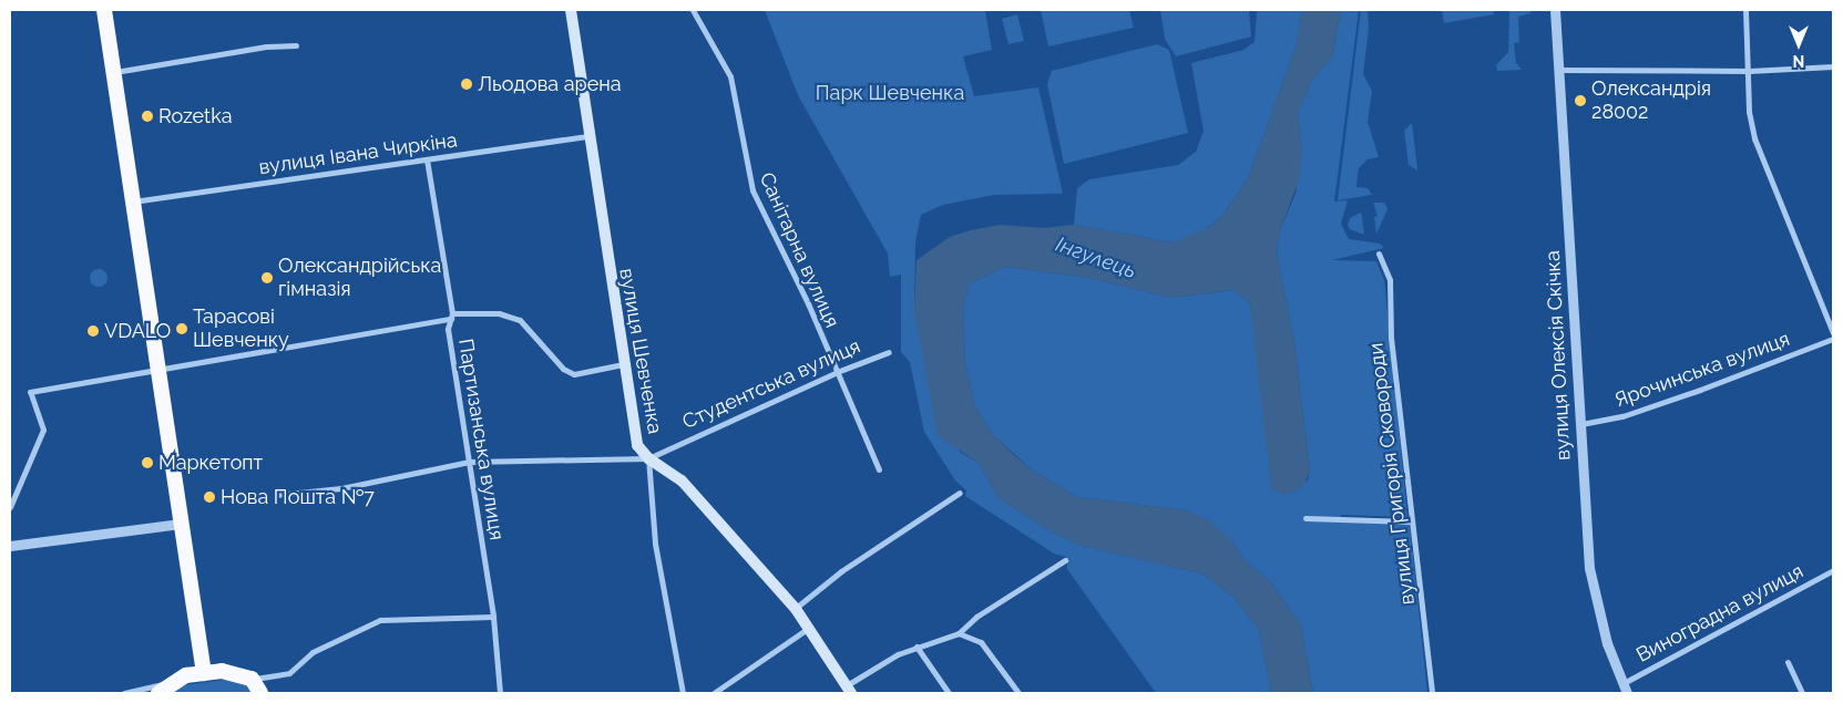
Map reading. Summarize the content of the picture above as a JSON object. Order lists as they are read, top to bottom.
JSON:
{
  "streets": {
    "main road": ["вулиця Шевченка"],
    "street": [
      "вулиця Івана Чиркіна",
      "Санітарна вулиця",
      "вулиця Олексія Скічка",
      "Ярочинська вулиця",
      "Студентська вулиця",
      "Партизанська вулиця",
      "вулиця Григорія Сковороди",
      "Виноградна вулиця"
    ]
  },
  "crossings": [
    ["вулиця Івана Чиркіна", "вулиця Шевченка"],
    ["вулиця Івана Чиркіна", "Партизанська вулиця"],
    ["Санітарна вулиця", "Студентська вулиця"],
    ["вулиця Шевченка", "Студентська вулиця"],
    ["вулиця Олексія Скічка", "Ярочинська вулиця"],
    ["вулиця Олексія Скічка", "Виноградна вулиця"],
    ["Студентська вулиця", "Партизанська вулиця"]
  ],
  "water": ["Інгулець"],
  "parks": ["Парк Шевченка"],
  "places": [
    "Льодова арена",
    "Олександрія 28002",
    "Rozetka",
    "Олександрійська гімназія",
    "Тарасові Шевченку",
    "VDALO",
    "Маркетопт",
    "Нова Пошта №7"
  ],
  "north": "bottom"
}
